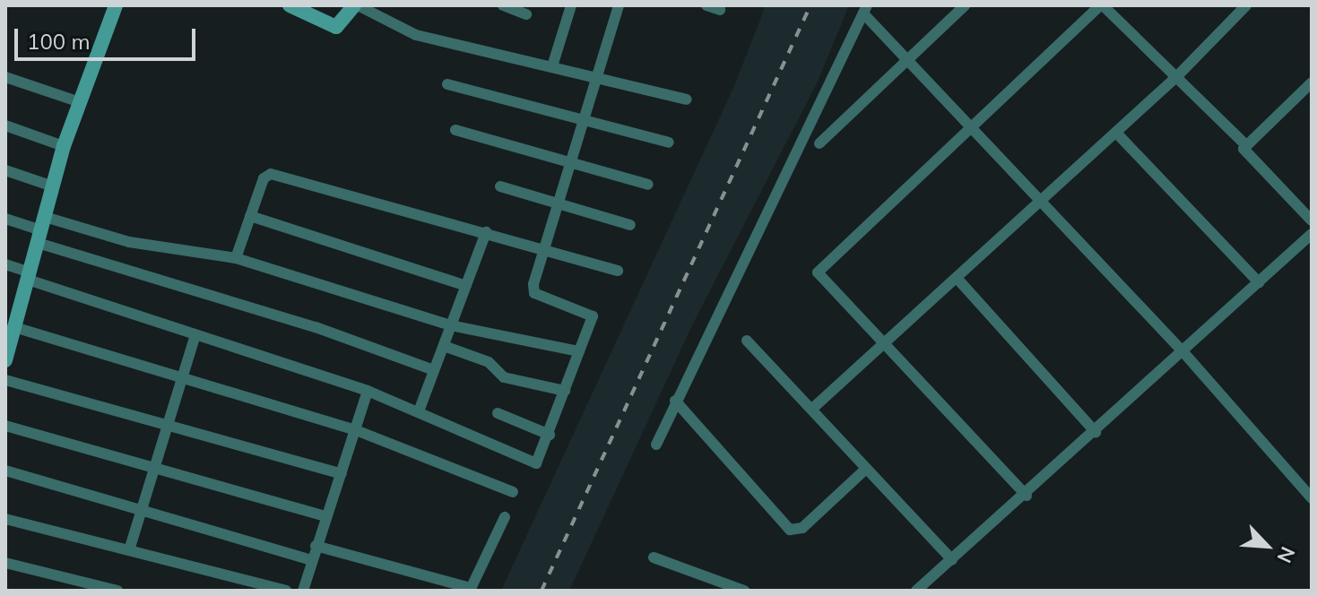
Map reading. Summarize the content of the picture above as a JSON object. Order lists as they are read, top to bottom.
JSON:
{
  "scale_bar": "100 m",
  "north": "bottom right"
}
